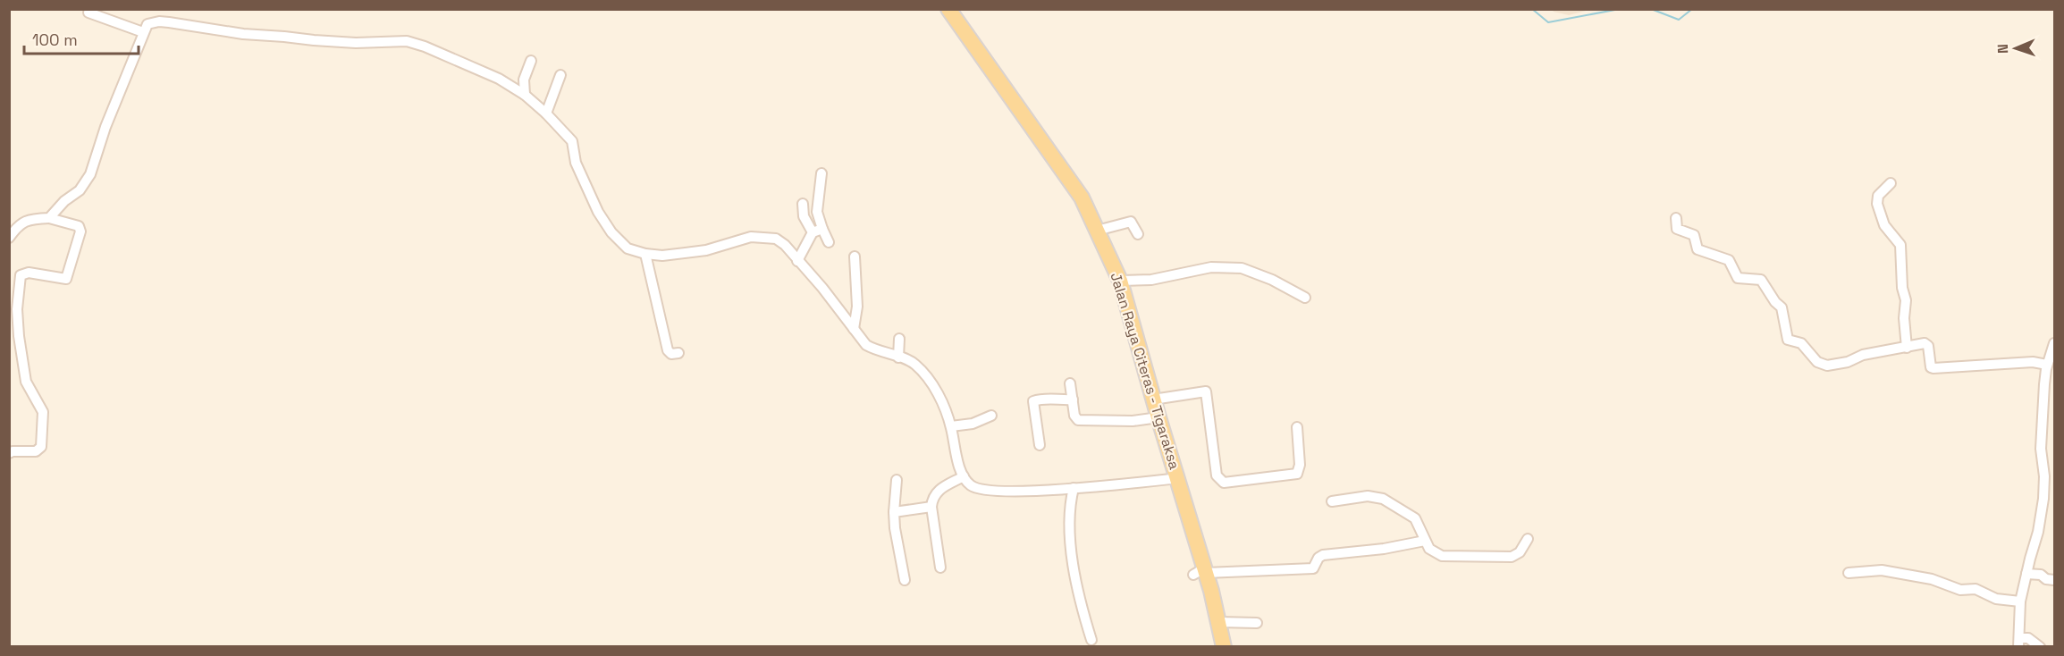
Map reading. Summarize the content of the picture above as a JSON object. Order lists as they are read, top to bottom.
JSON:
{
  "streets": {
    "main road": ["Jalan Raya Citeras - Tigaraksa"]
  },
  "scale_bar": "100 m",
  "north": "left"
}
